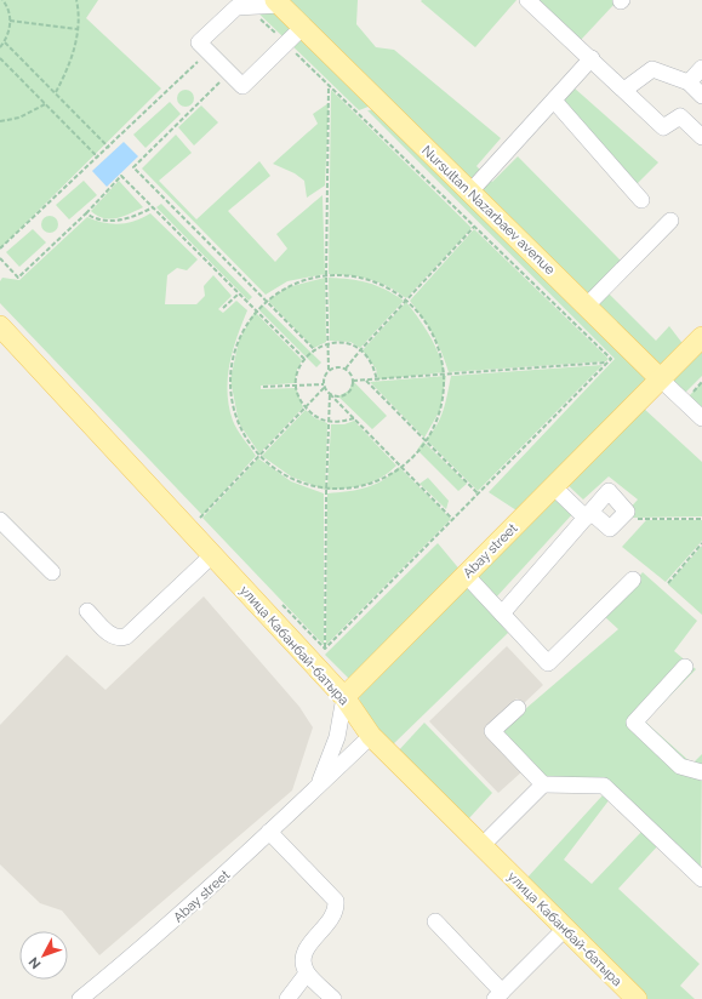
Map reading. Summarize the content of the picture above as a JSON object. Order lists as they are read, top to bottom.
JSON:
{
  "streets": {
    "main road": ["Nursultan Nazarbaev avenue", "Abay street", "улица Кабанбай-батыра"]
  },
  "crossings": [
    ["Nursultan Nazarbaev avenue", "Abay street"],
    ["Abay street", "улица Кабанбай-батыра"]
  ],
  "north": "bottom left"
}
